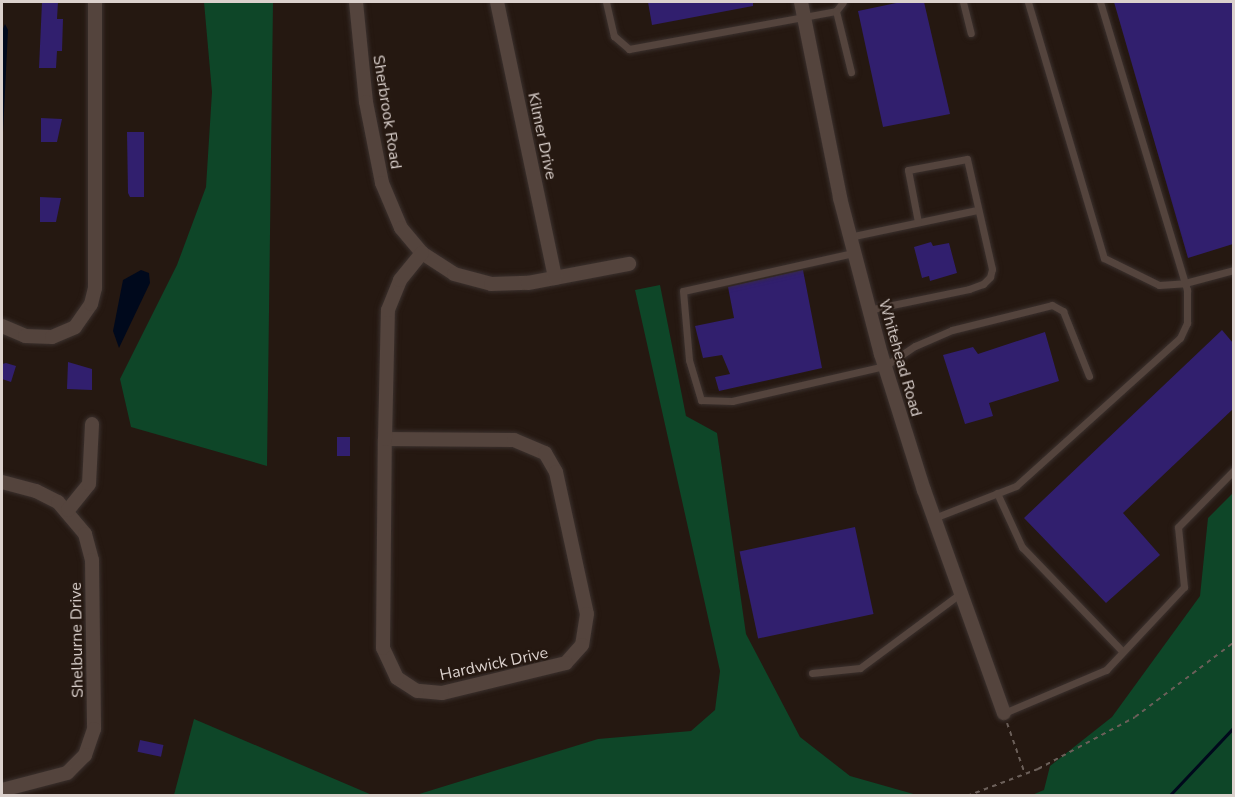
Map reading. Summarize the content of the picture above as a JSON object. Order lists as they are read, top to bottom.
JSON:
{
  "streets": {
    "street": [
      "Sherbrook Road",
      "Kilmer Drive",
      "Whitehead Road",
      "Shelburne Drive",
      "Hardwick Drive"
    ]
  },
  "crossings": [
    ["Sherbrook Road", "Kilmer Drive"],
    ["Sherbrook Road", "Hardwick Drive"]
  ]
}
